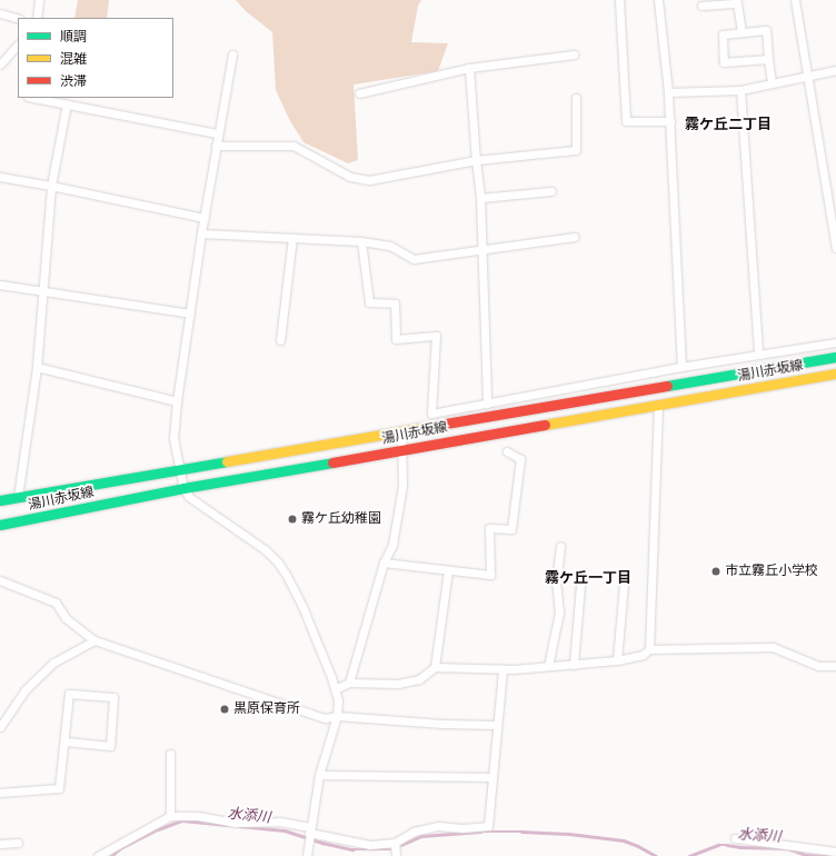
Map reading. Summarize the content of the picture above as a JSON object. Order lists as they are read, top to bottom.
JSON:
{
  "streets": {
    "main road": ["湯川赤坂線"]
  },
  "districts": ["霧ケ丘二丁目", "霧ケ丘一丁目"],
  "water": ["水添川"],
  "places": ["霧ケ丘幼稚園", "市立霧丘小学校", "黒原保育所"],
  "legend": ["順調", "混雑", "渋滞"]
}
